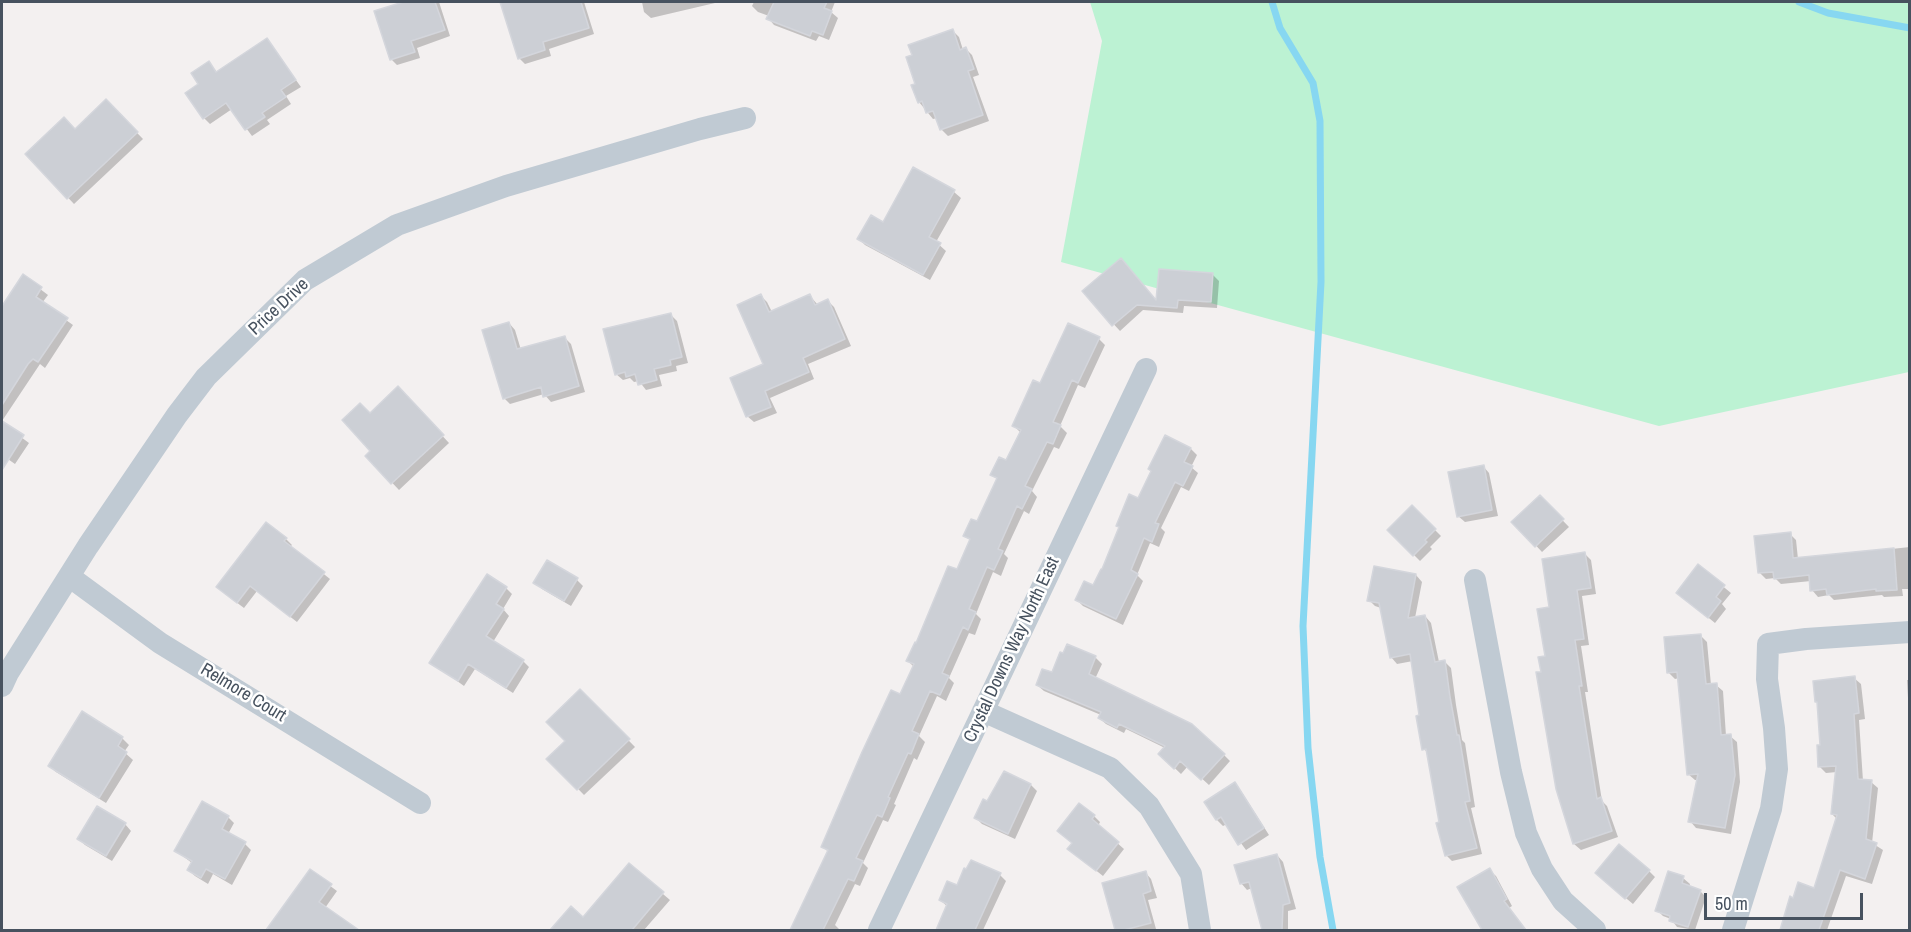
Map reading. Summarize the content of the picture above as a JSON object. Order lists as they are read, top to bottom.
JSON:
{
  "streets": {
    "street": ["Price Drive", "Crystal Downs Way North East", "Relmore Court"]
  },
  "crossings": [
    ["Price Drive", "Relmore Court"]
  ],
  "scale_bar": "50 m"
}
